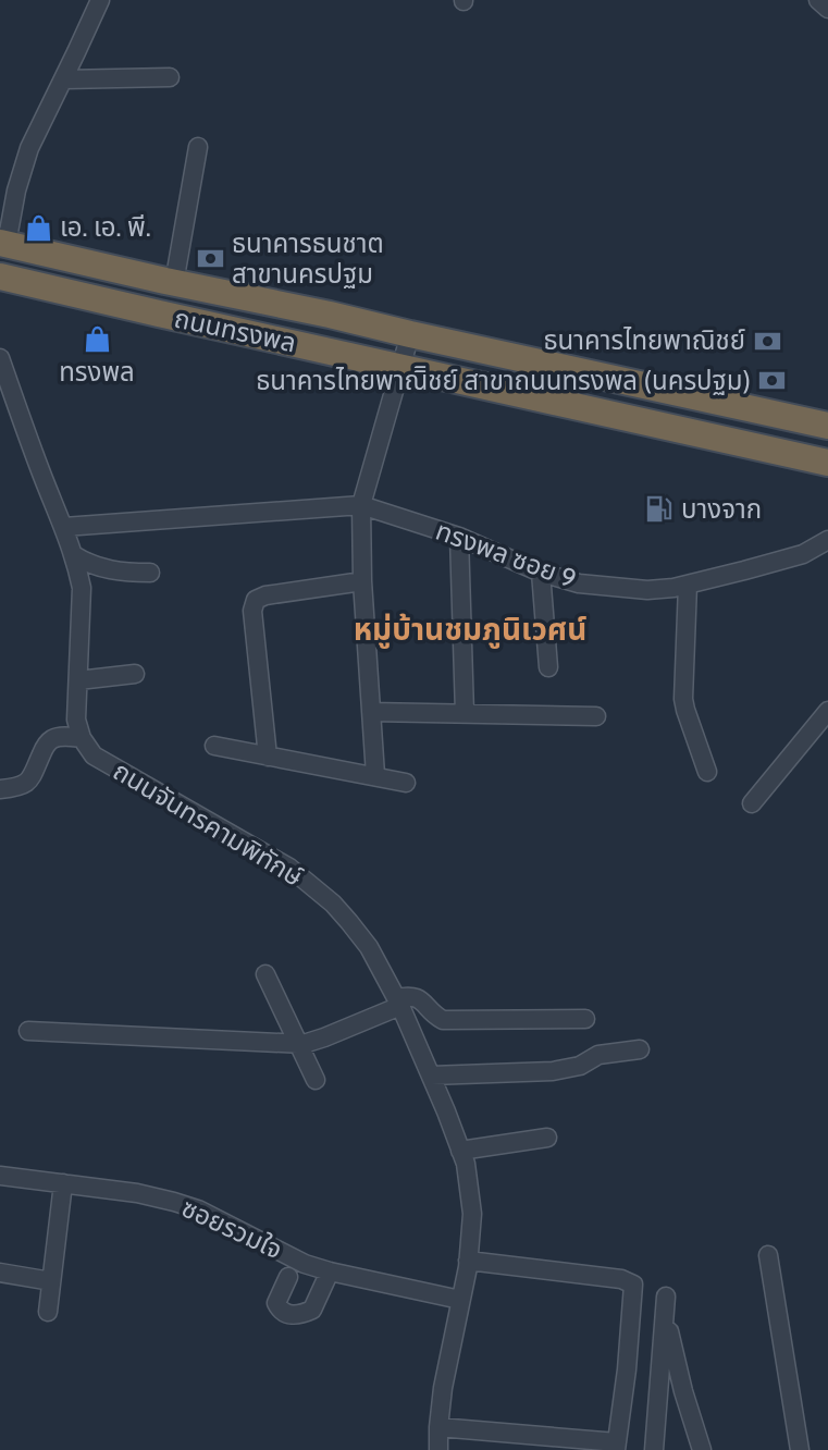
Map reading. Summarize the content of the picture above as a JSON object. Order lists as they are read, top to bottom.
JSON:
{
  "streets": {
    "highway": ["ถนนทรงพล"],
    "street": ["ทรงพล ซอย 9", "ถนนจันทรคามพิทักษ์", "ซอยรวมใจ"]
  },
  "crossings": [
    ["ถนนจันทรคามพิทักษ์", "ซอยรวมใจ"]
  ],
  "districts": ["หมู่บ้านชมภูนิเวศน์"],
  "places": {
    "shop": ["เอ. เอ. พี.", "ทรงพล"],
    "bank": ["ธนาคารธนชาต สาขานครปฐม", "ธนาคารไทยพาณิชย์", "ธนาคารไทยพาณิิชย์ สาขาถนนทรงพล (นครปฐม)"],
    "fuel station": ["บางจาก"]
  }
}
